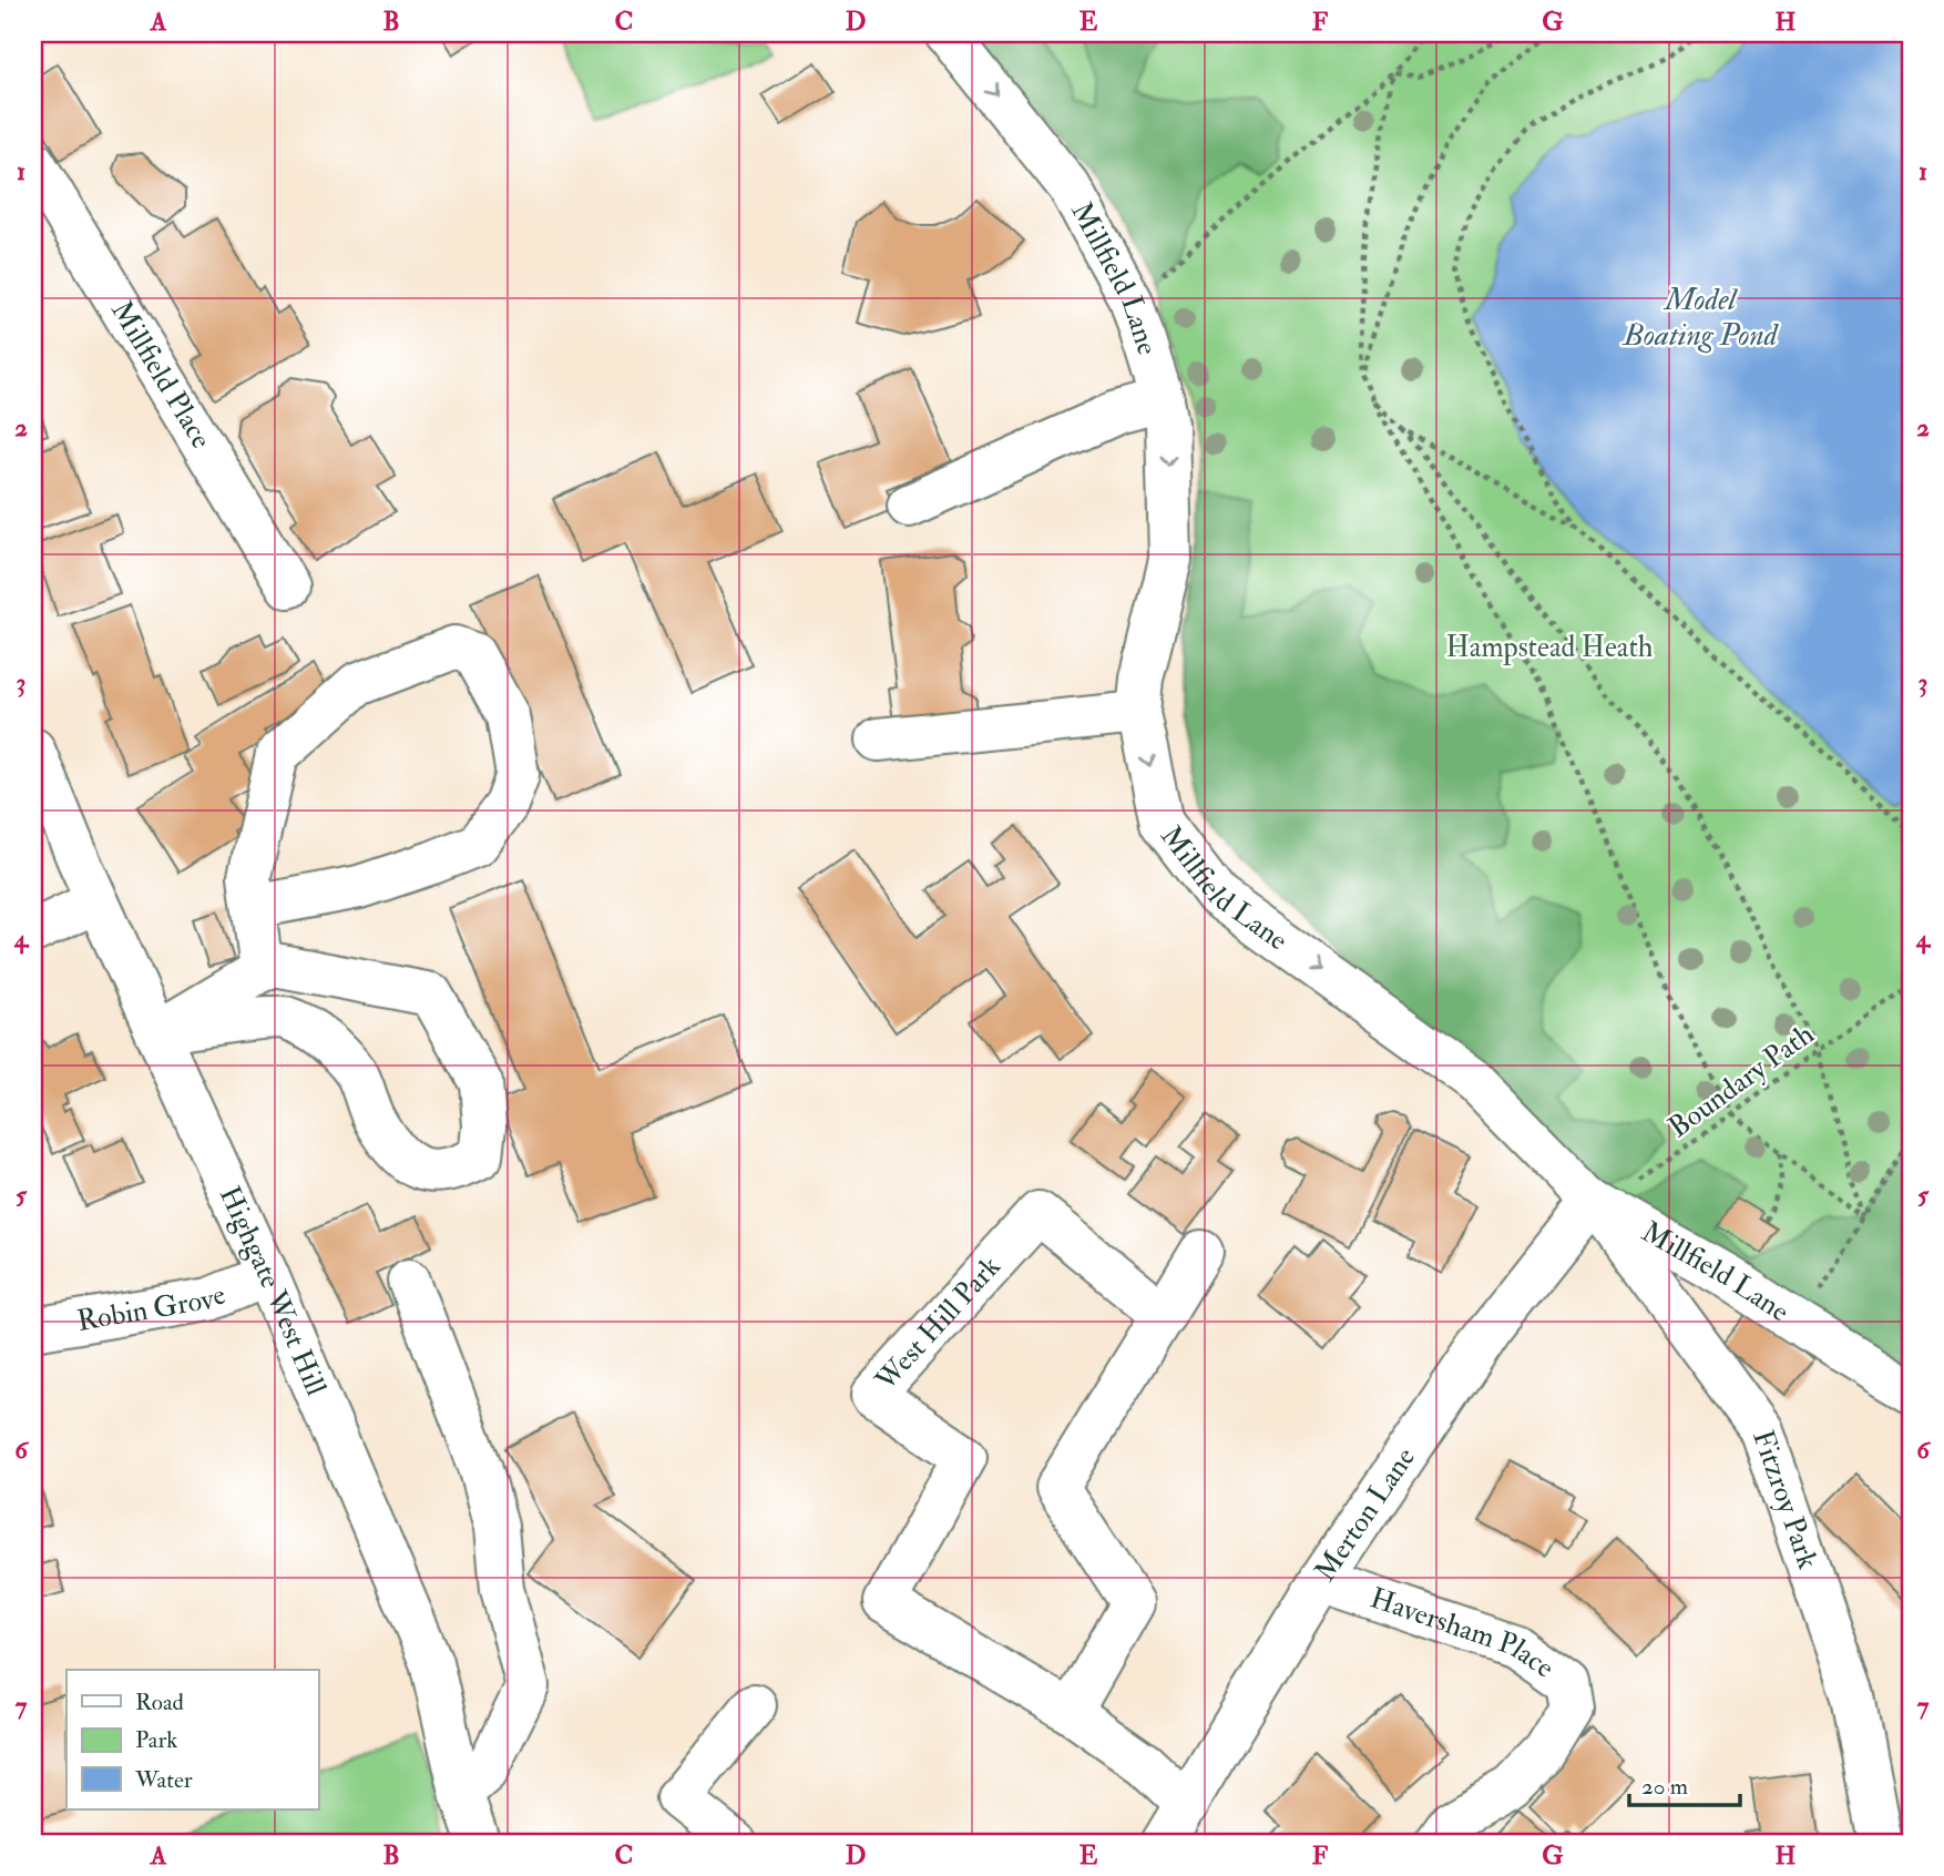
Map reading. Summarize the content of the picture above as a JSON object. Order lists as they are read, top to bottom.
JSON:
{
  "streets": {
    "street": [
      "Millfield Lane",
      "Millfield Place",
      "Highgate West Hill",
      "Robin Grove",
      "West Hill Park",
      "Fitzroy Park",
      "Merton Lane",
      "Haversham Place"
    ],
    "path": ["Boundary Path"]
  },
  "crossings": [
    ["Millfield Lane", "Boundary Path"],
    ["Millfield Lane", "Fitzroy Park"],
    ["Millfield Lane", "Merton Lane"],
    ["Boundary Path", "Fitzroy Park"],
    ["Boundary Path", "Merton Lane"],
    ["Highgate West Hill", "Robin Grove"],
    ["West Hill Park", "Merton Lane"],
    ["Fitzroy Park", "Merton Lane"],
    ["Merton Lane", "Haversham Place"]
  ],
  "one_way": ["Millfield Lane"],
  "water": ["Model Boating Pond"],
  "parks": ["Hampstead Heath"],
  "legend": ["Road", "Park", "Water"],
  "scale_bar": "20 m",
  "grid": {
    "columns": [
      "A",
      "B",
      "C",
      "D",
      "E",
      "F",
      "G",
      "H"
    ],
    "rows": [
      "1",
      "2",
      "3",
      "4",
      "5",
      "6",
      "7"
    ]
  }
}
